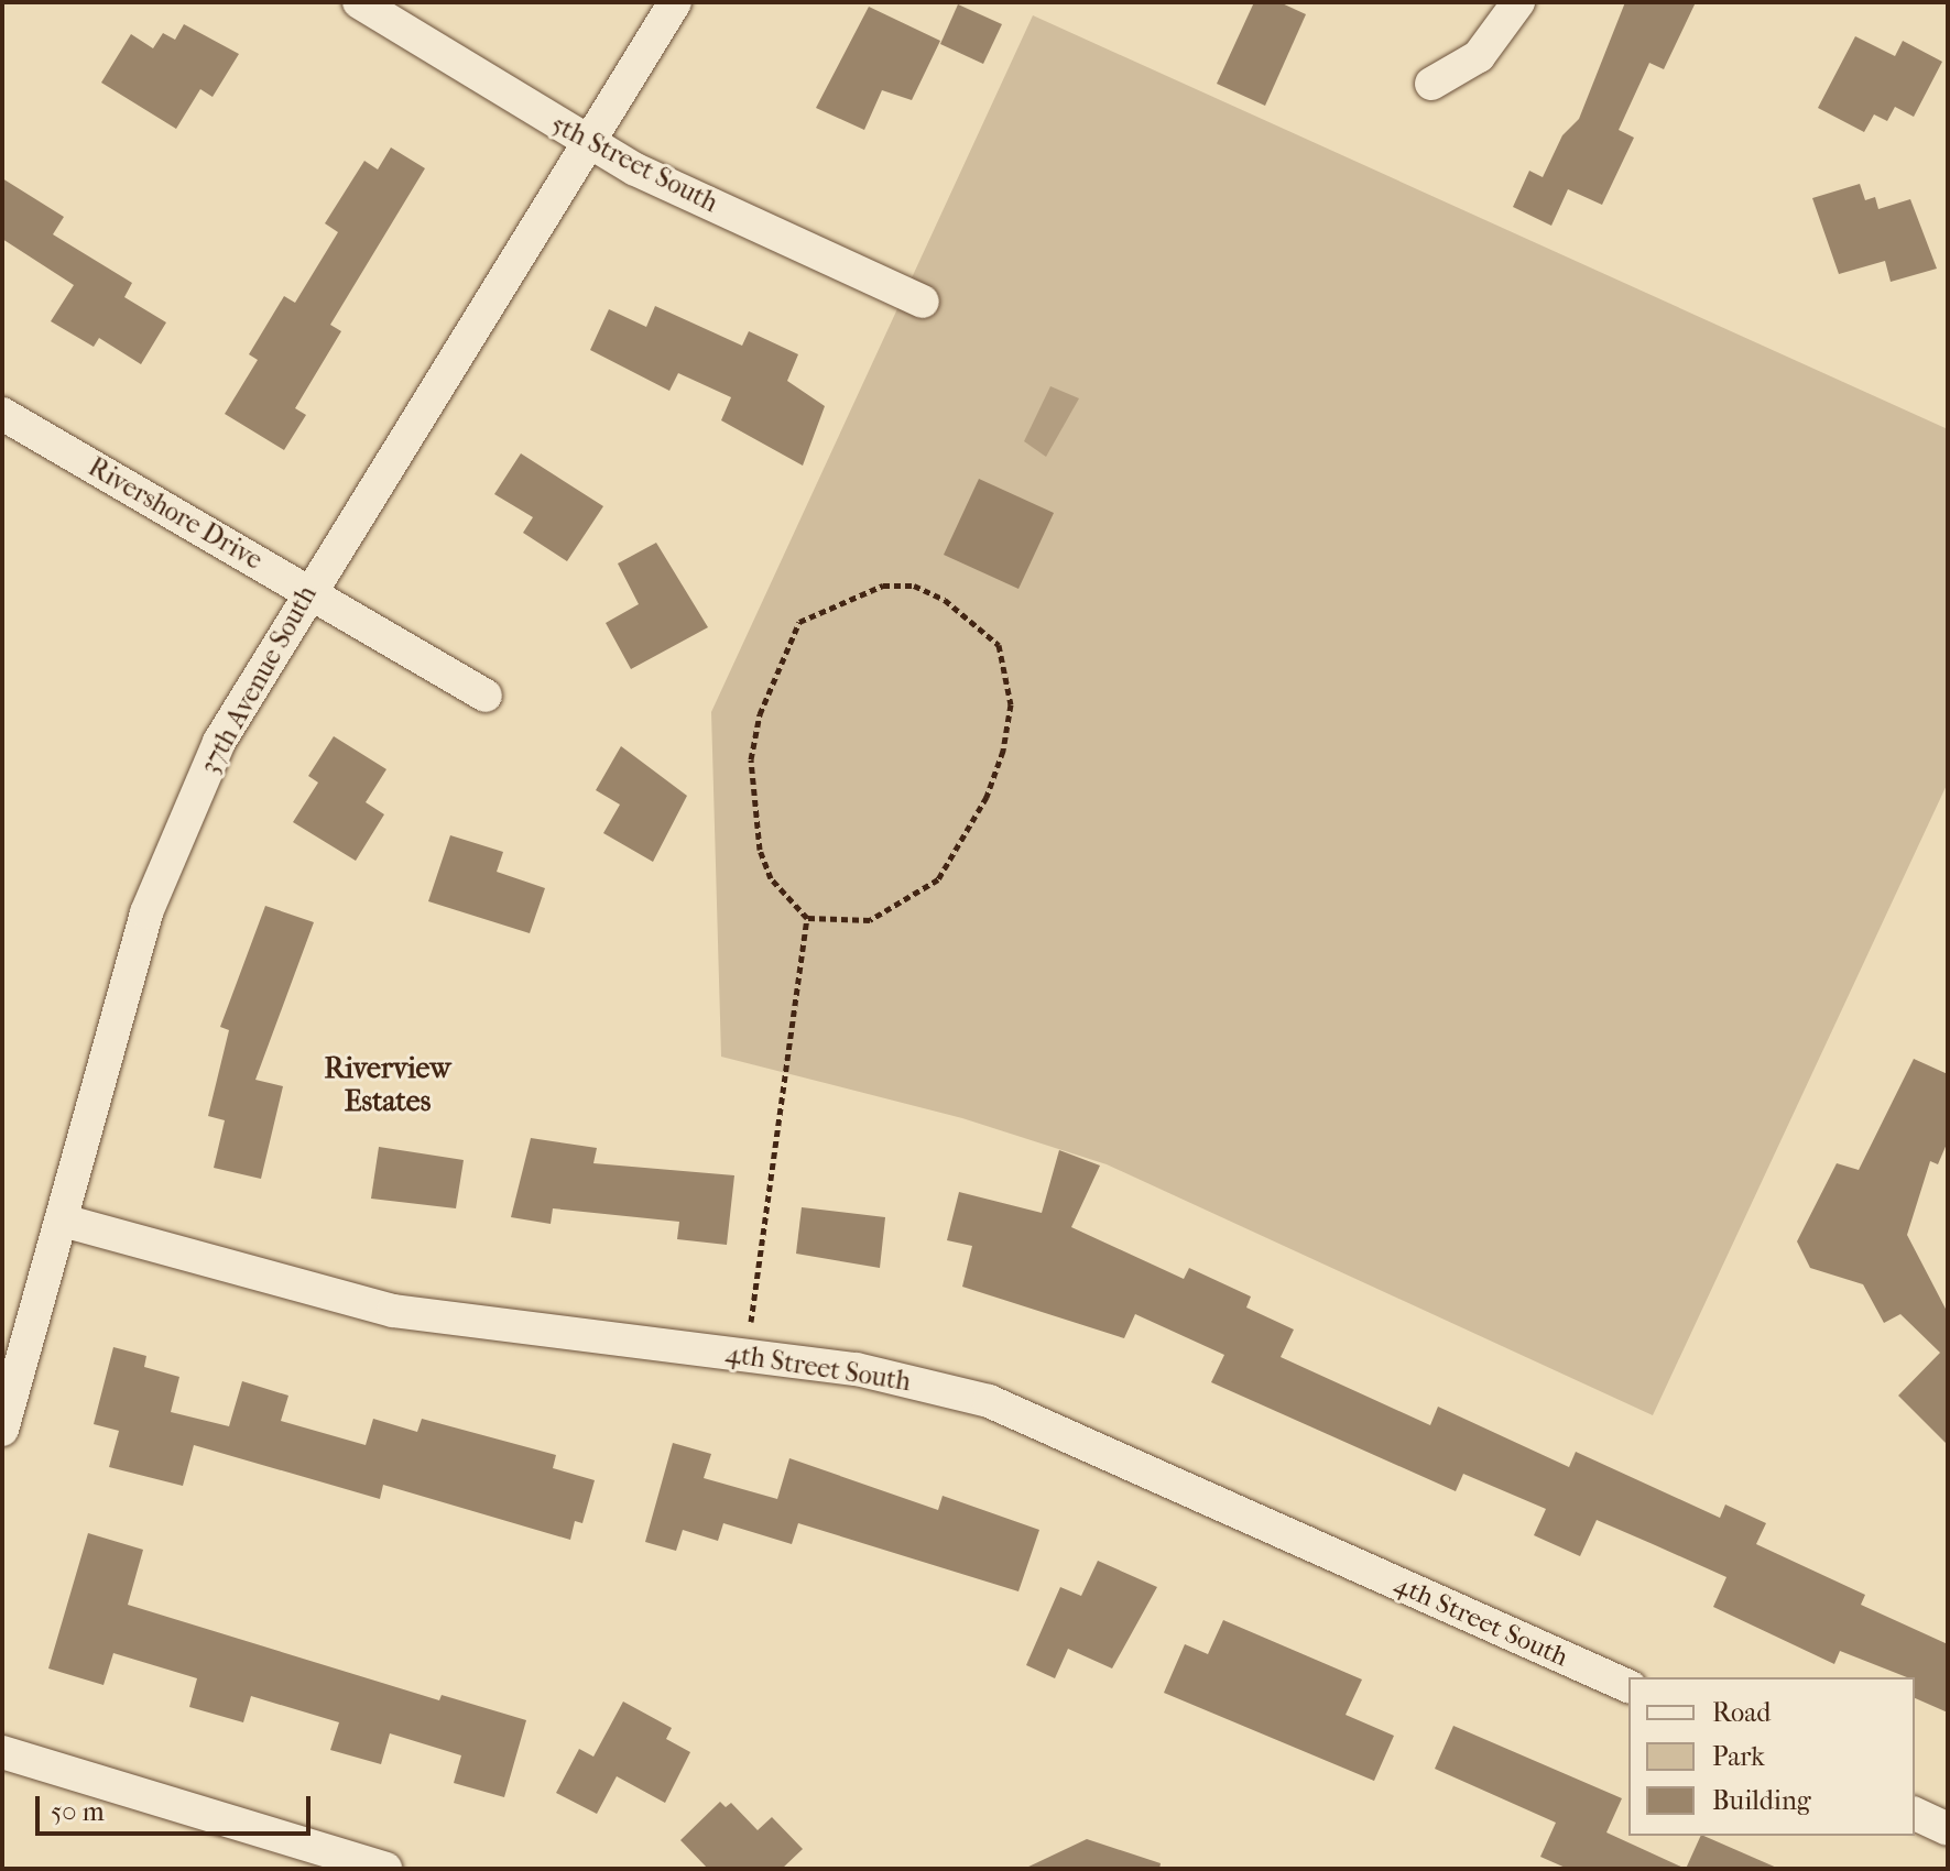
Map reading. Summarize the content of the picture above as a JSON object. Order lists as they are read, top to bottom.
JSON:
{
  "streets": {
    "street": [
      "5th Street South",
      "Rivershore Drive",
      "37th Avenue South",
      "4th Street South"
    ]
  },
  "crossings": [
    ["5th Street South", "37th Avenue South"],
    ["Rivershore Drive", "37th Avenue South"],
    ["37th Avenue South", "4th Street South"]
  ],
  "districts": ["Riverview Estates"],
  "legend": ["Road", "Park", "Building"],
  "scale_bar": "50 m"
}
